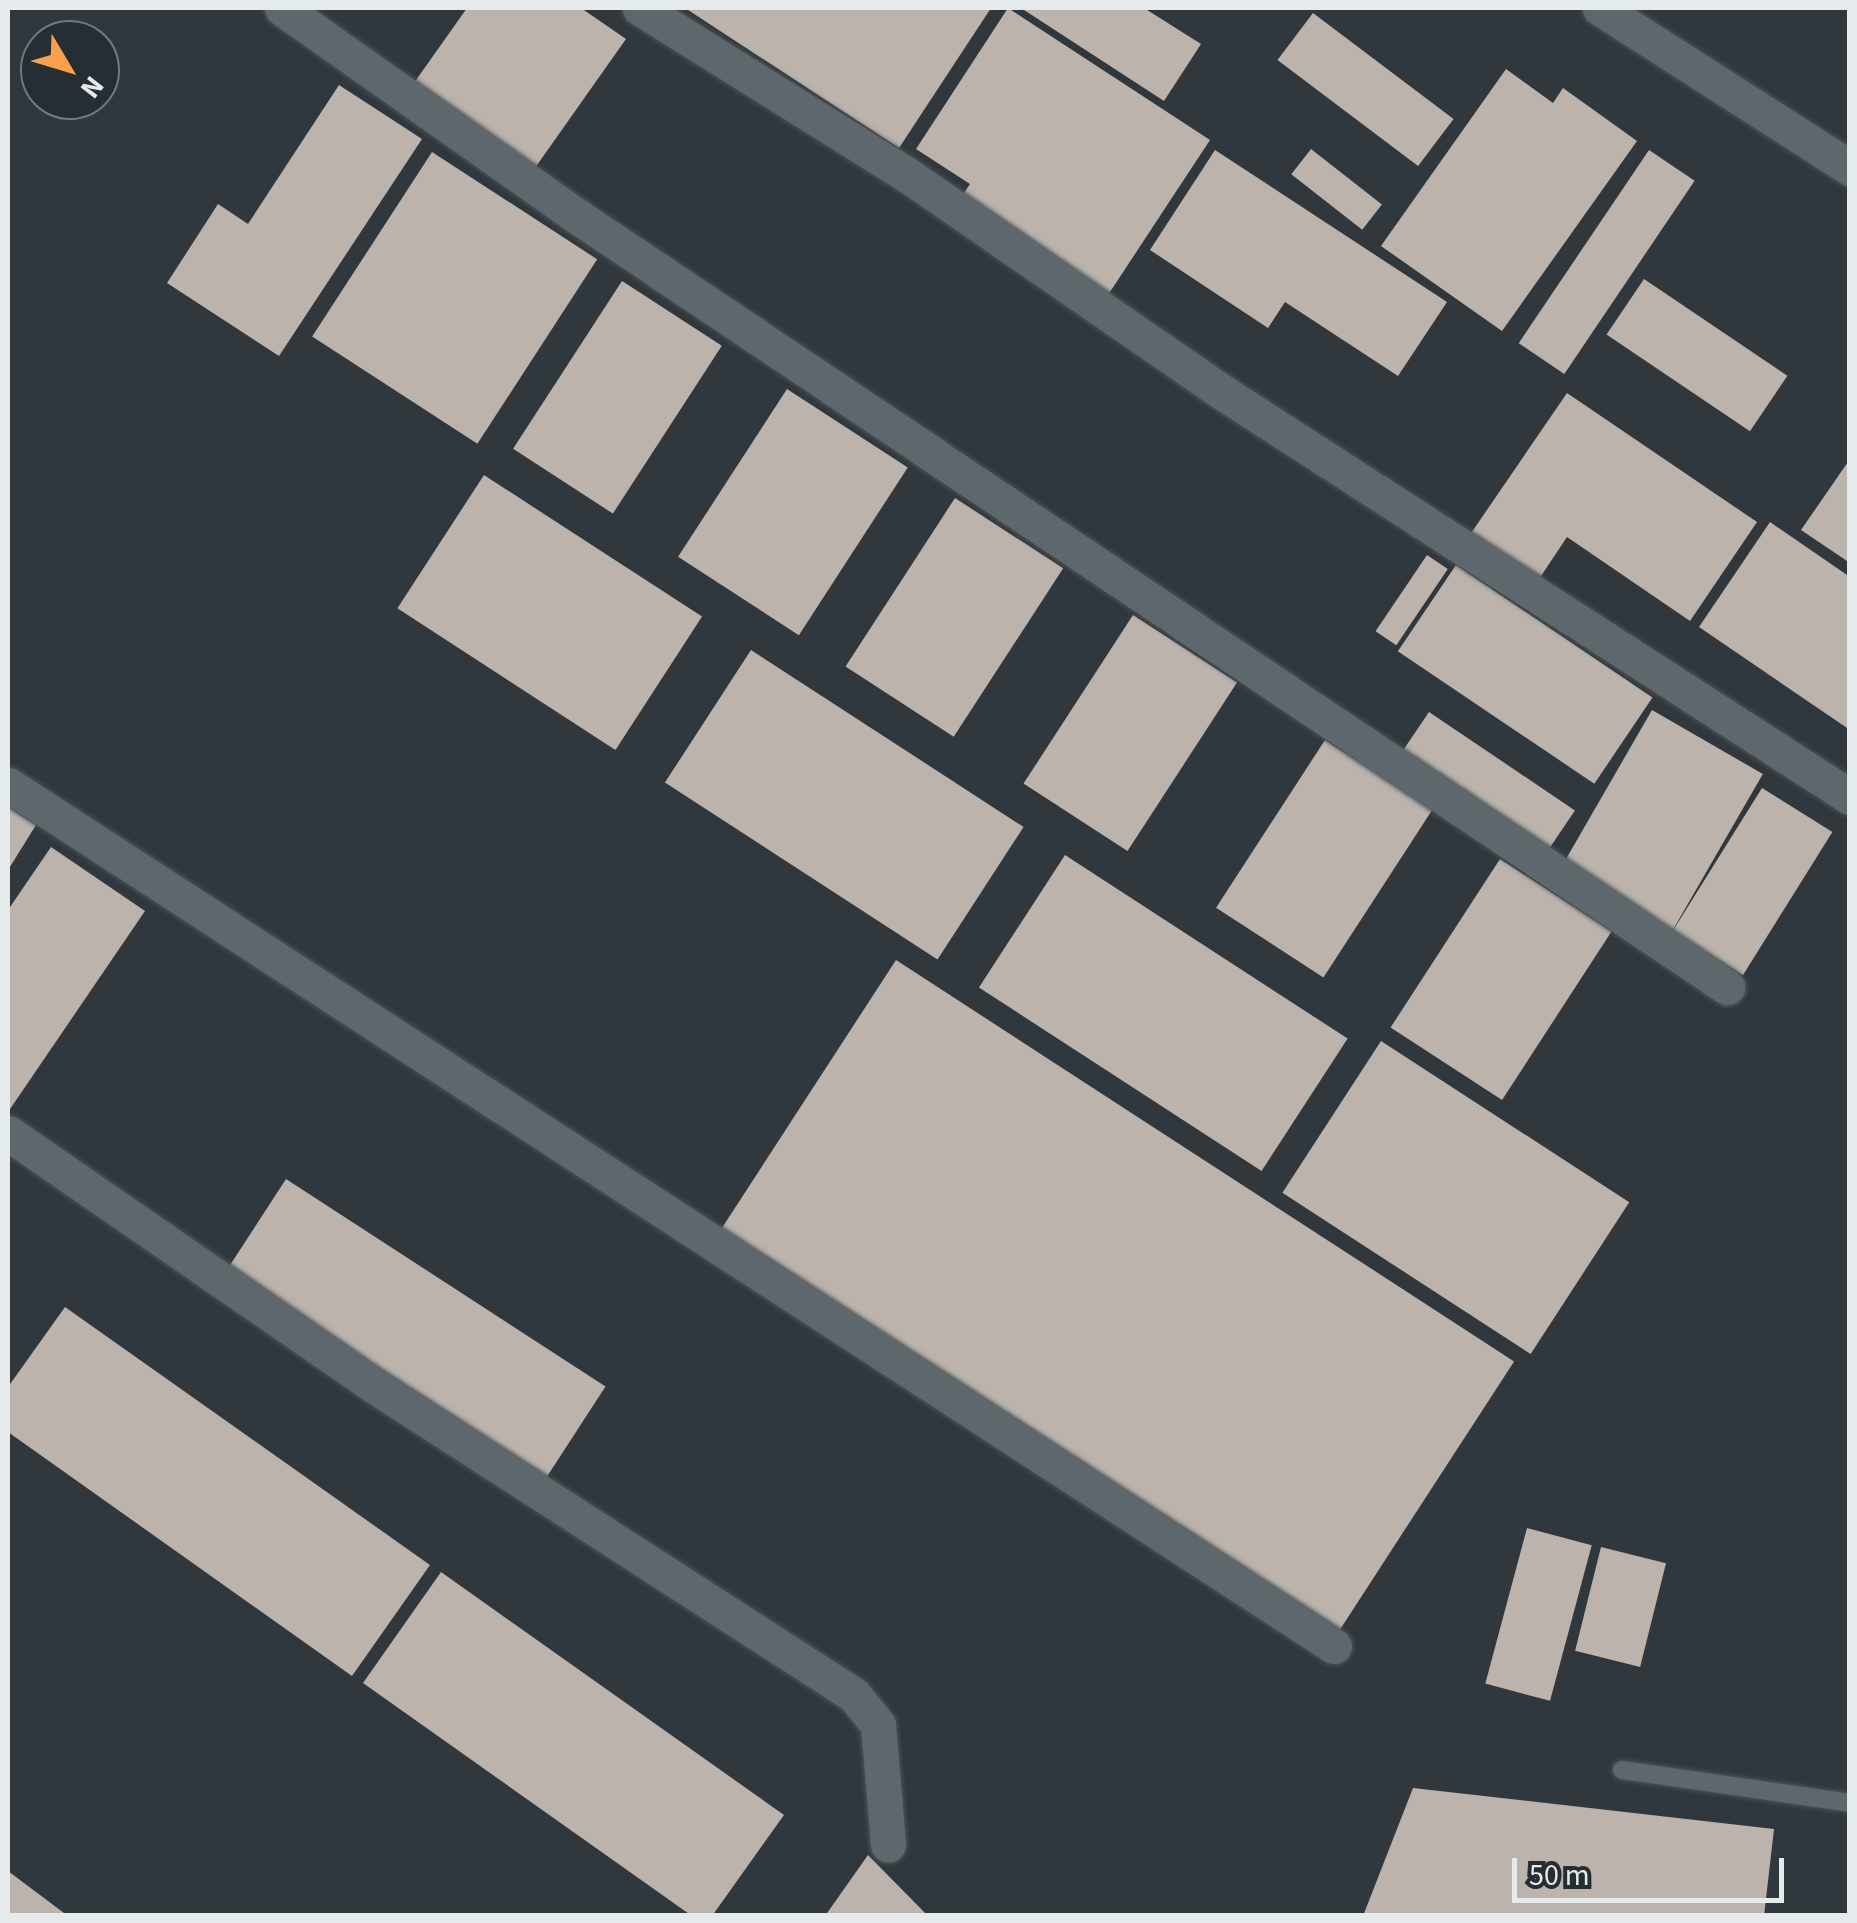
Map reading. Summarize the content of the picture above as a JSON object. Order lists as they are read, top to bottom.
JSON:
{
  "scale_bar": "50 m",
  "north": "bottom right"
}
